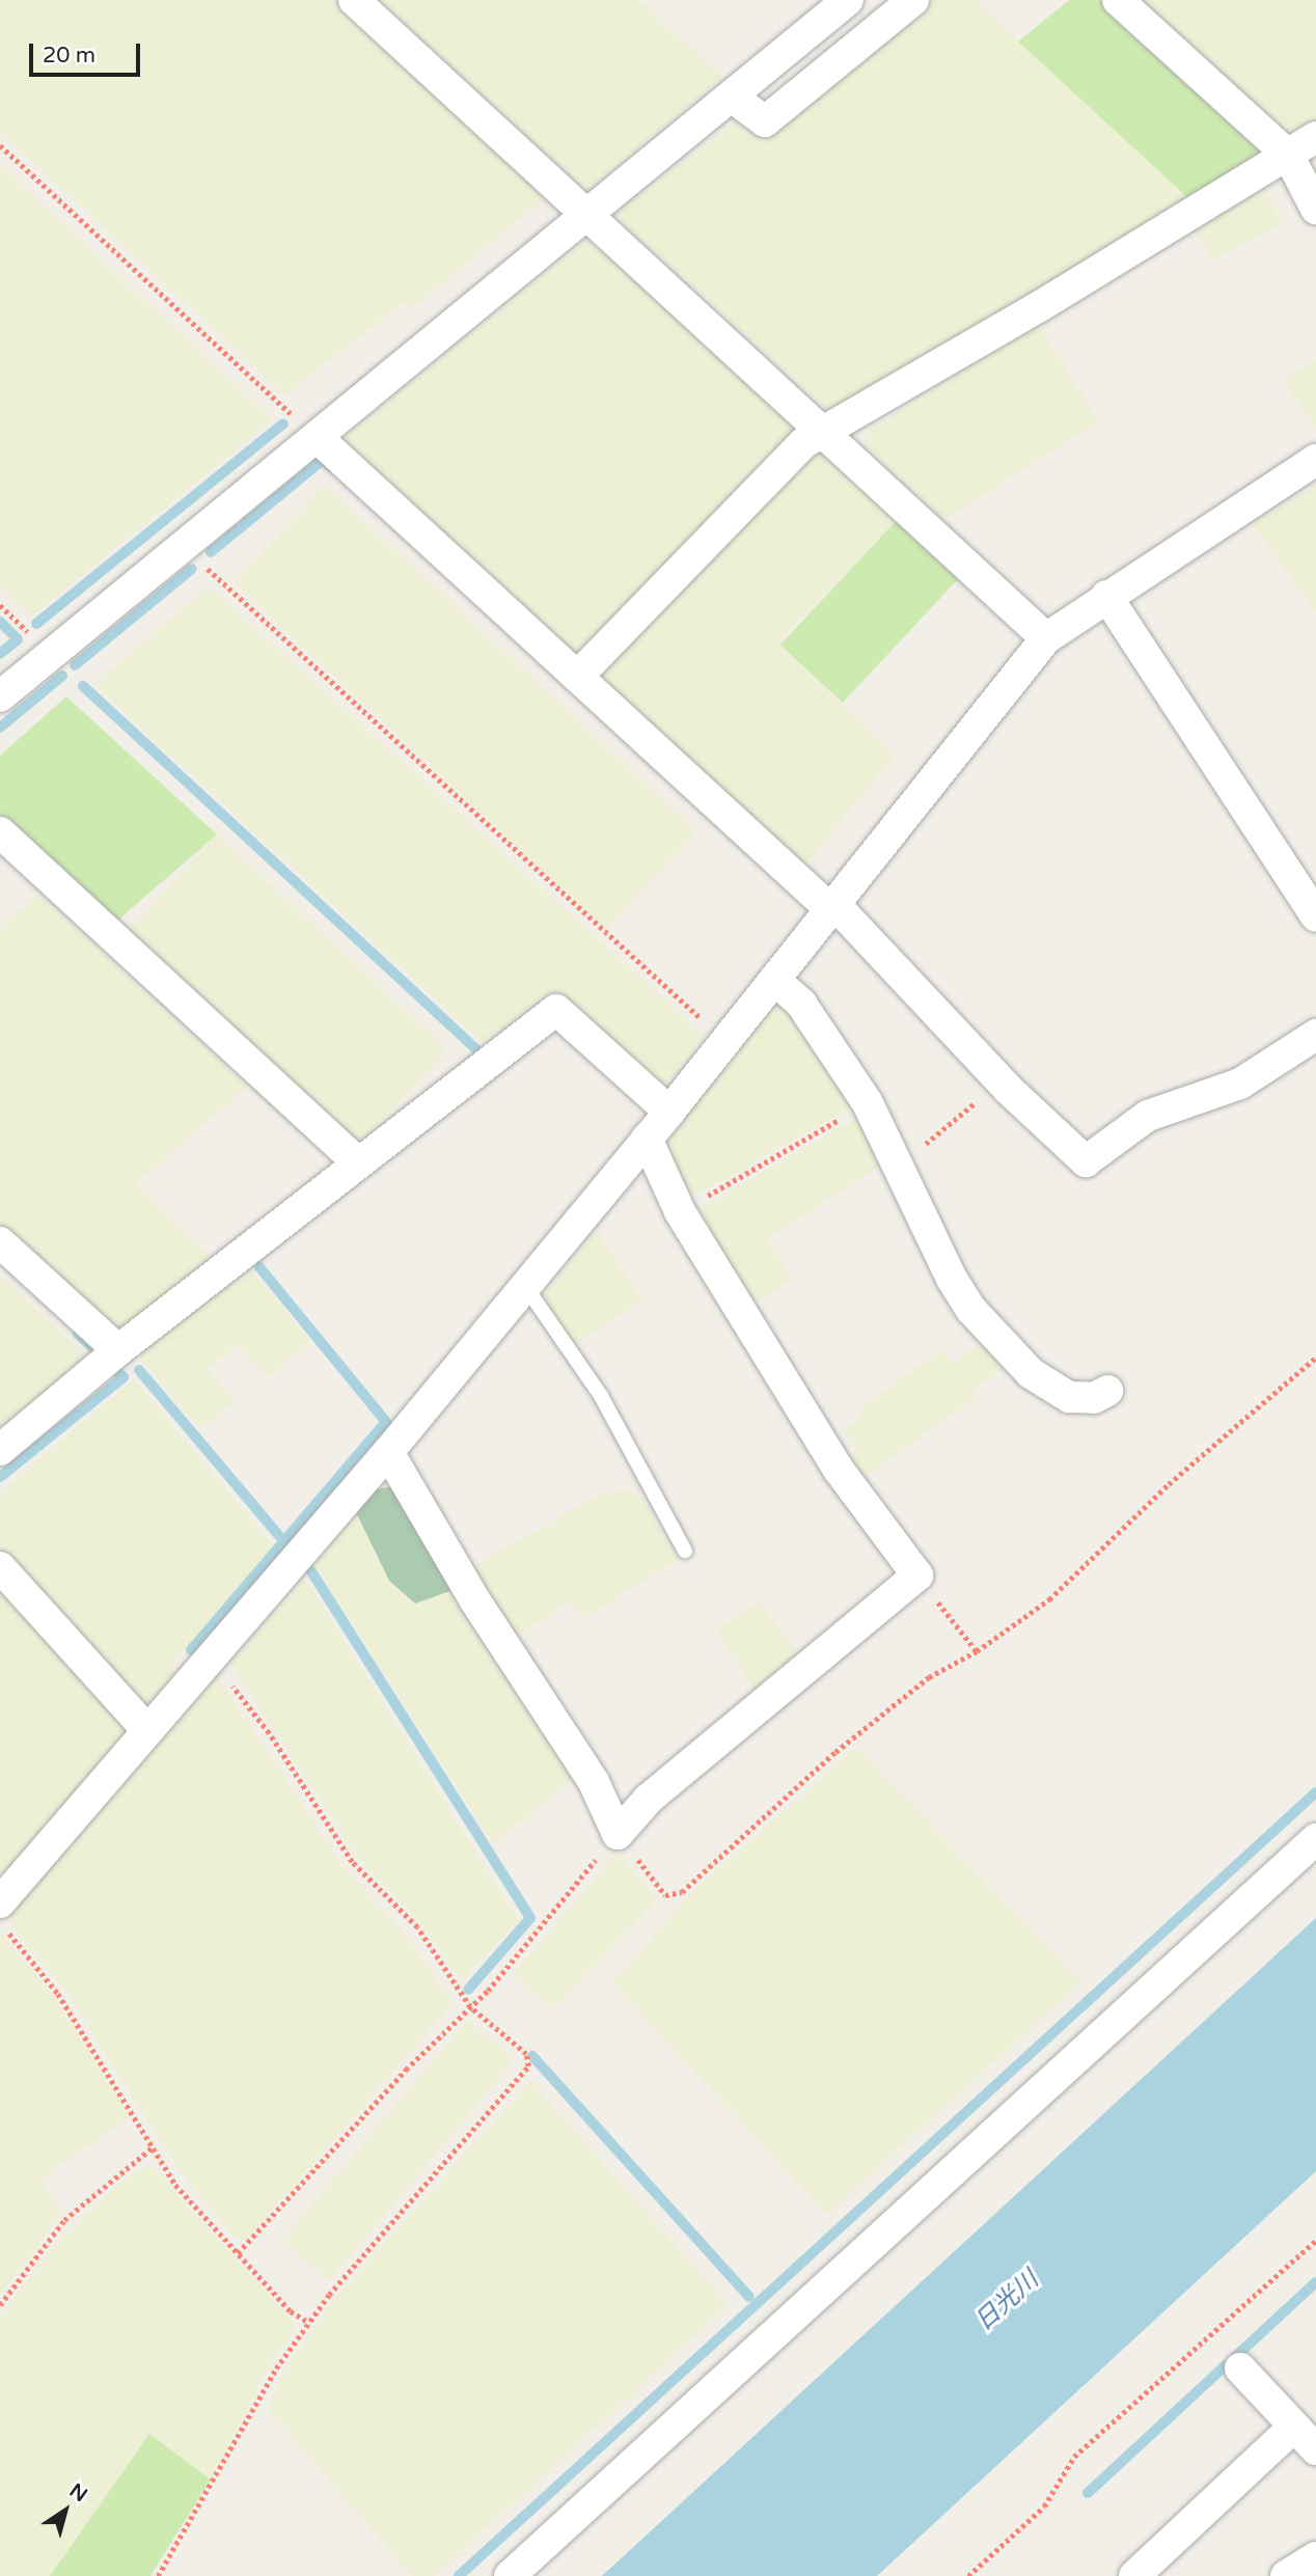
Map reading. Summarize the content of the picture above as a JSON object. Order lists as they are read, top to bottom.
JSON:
{
  "water": ["日光川"],
  "scale_bar": "20 m",
  "north": "top right"
}
